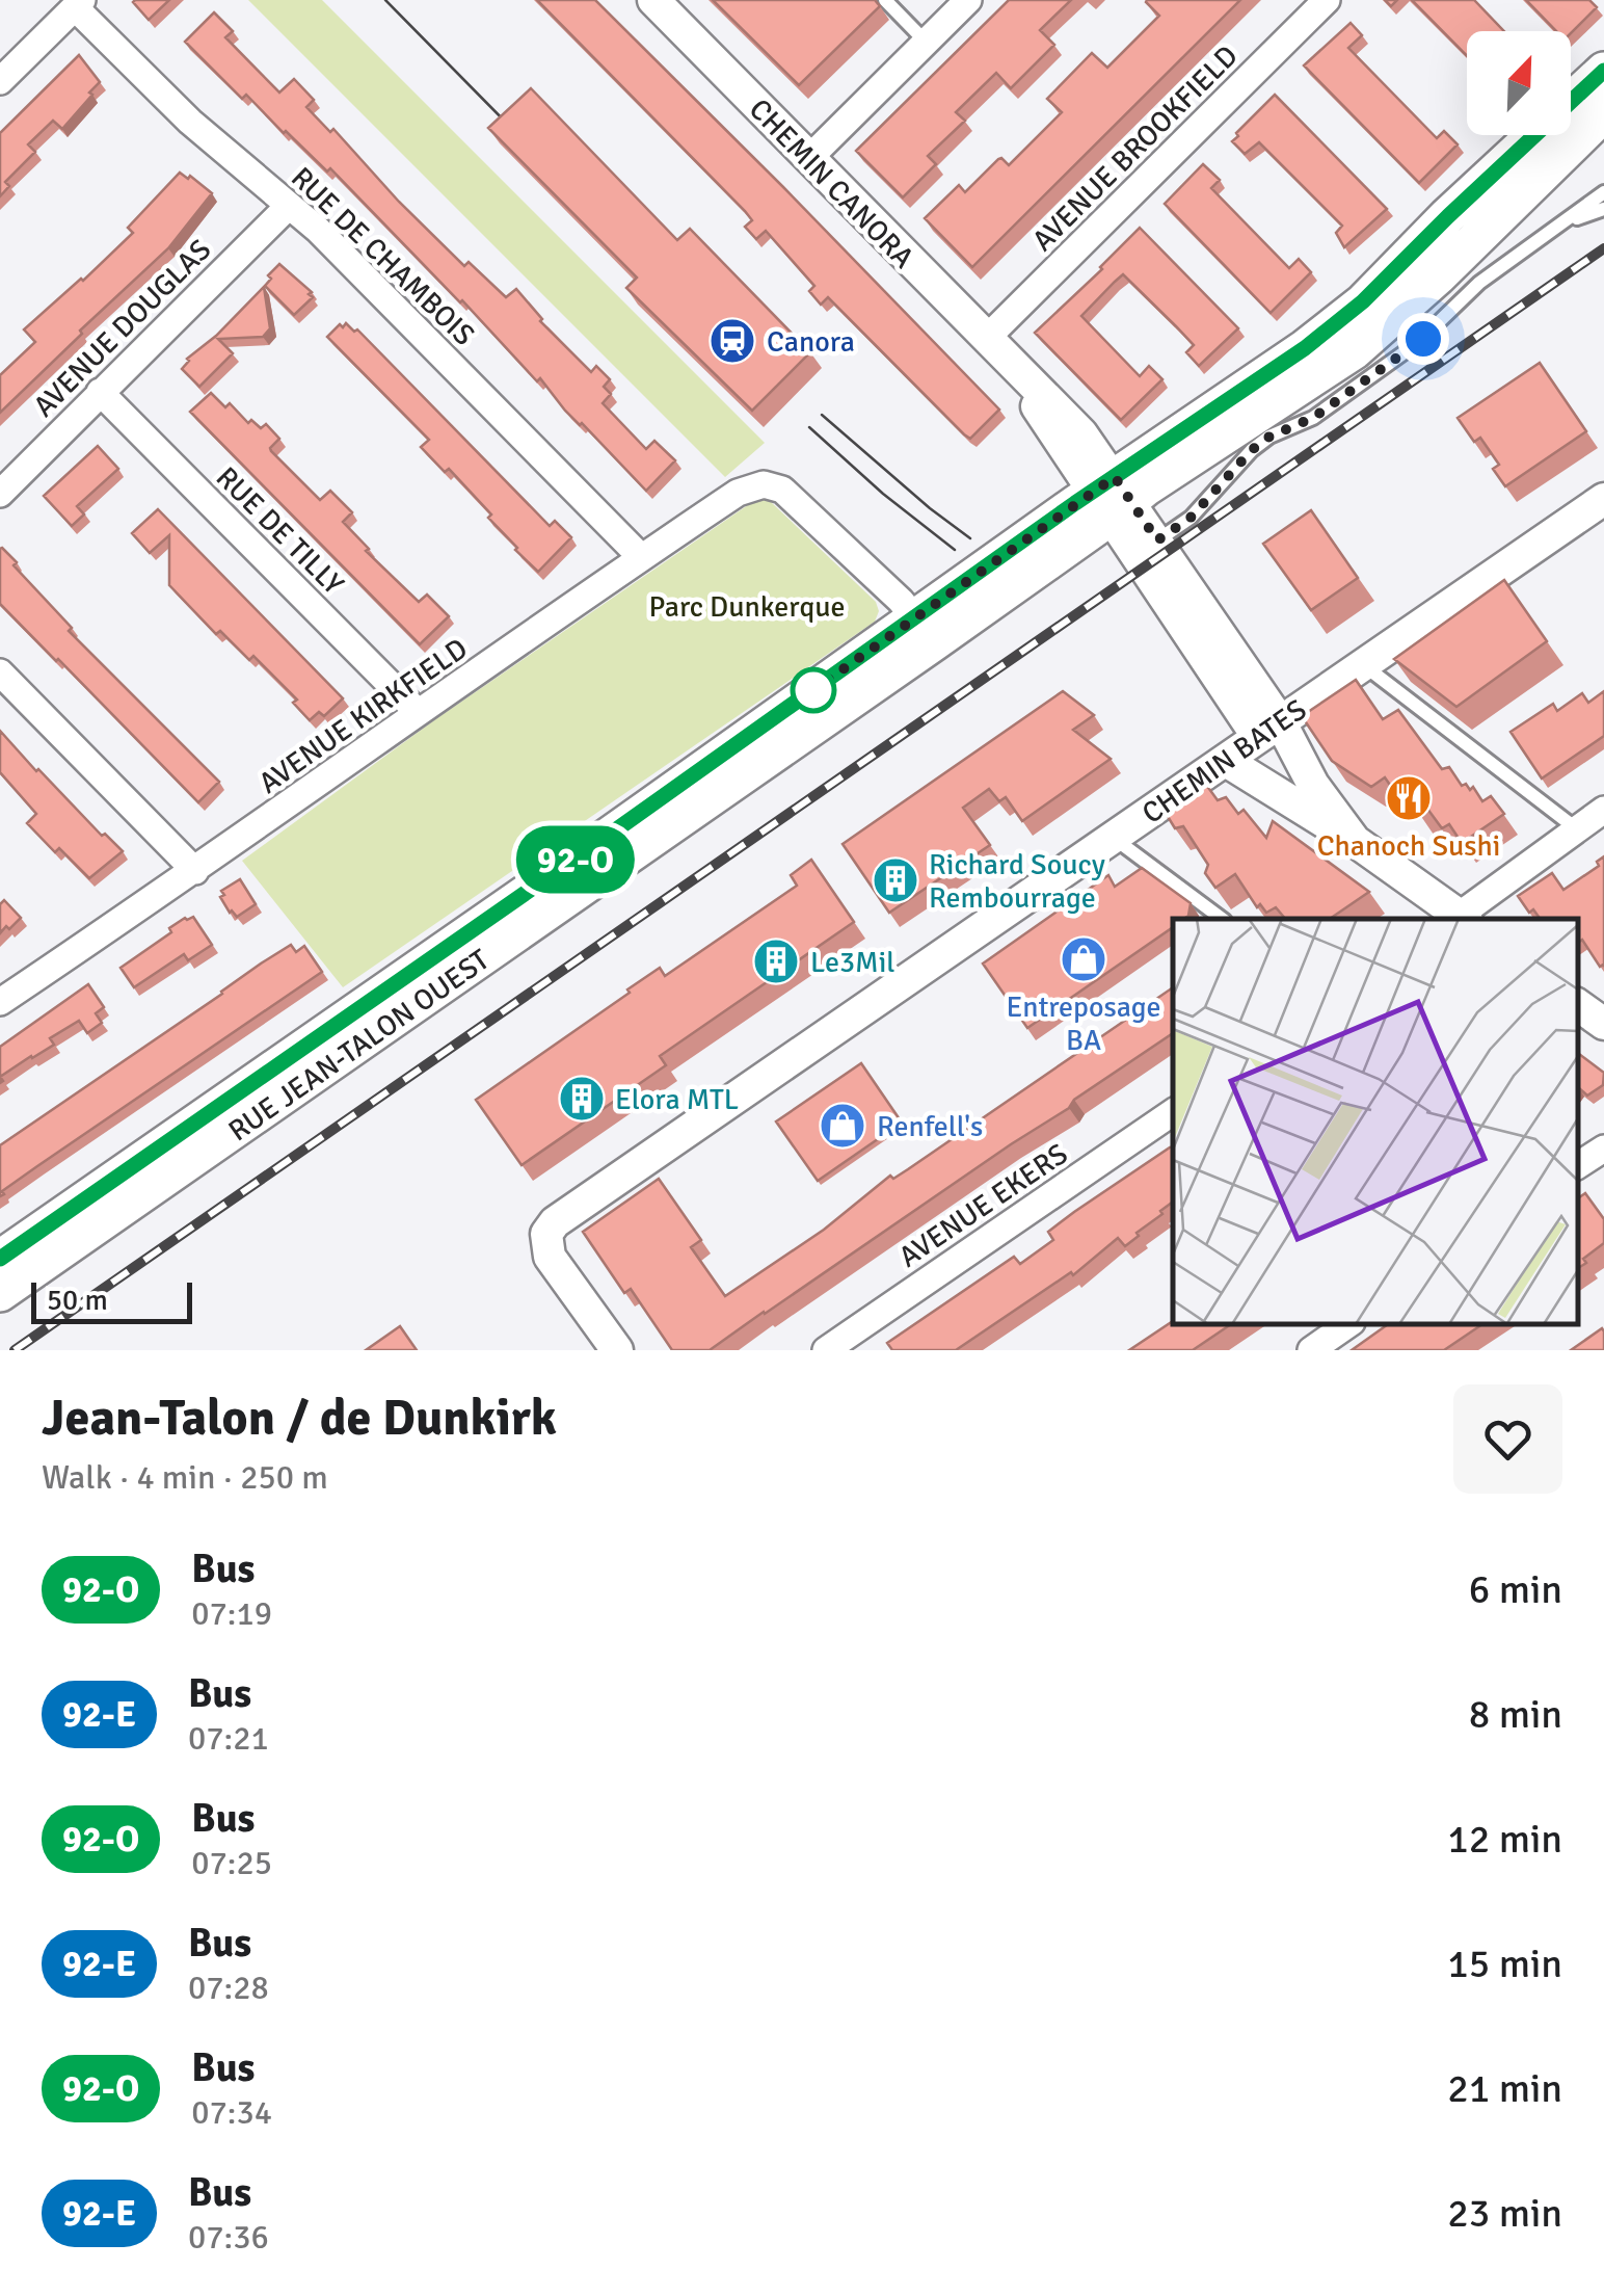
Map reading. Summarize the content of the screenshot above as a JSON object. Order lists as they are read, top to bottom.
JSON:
{
  "streets": {
    "main road": ["RUE JEAN-TALON OUEST"],
    "street": [
      "AVENUE BROOKFIELD",
      "CHEMIN CANORA",
      "RUE DE CHAMBOIS",
      "AVENUE DOUGLAS",
      "RUE DE TILLY",
      "AVENUE KIRKFIELD",
      "CHEMIN BATES",
      "AVENUE EKERS"
    ]
  },
  "crossings": [
    ["AVENUE BROOKFIELD", "CHEMIN CANORA"],
    ["CHEMIN CANORA", "RUE JEAN-TALON OUEST"],
    ["RUE DE CHAMBOIS", "AVENUE DOUGLAS"],
    ["RUE DE CHAMBOIS", "AVENUE KIRKFIELD"],
    ["AVENUE DOUGLAS", "RUE DE TILLY"],
    ["RUE DE TILLY", "AVENUE KIRKFIELD"],
    ["AVENUE KIRKFIELD", "RUE JEAN-TALON OUEST"]
  ],
  "parks": ["Parc Dunkerque"],
  "places": {
    "station": ["Canora"],
    "restaurant": ["Chanoch Sushi"],
    "building": ["Richard Soucy Rembourrage", "Le3Mil", "Elora MTL"],
    "shop": ["Entreposage BA", "Renfell's"]
  },
  "lines": ["bus line 92-O"],
  "scale_bar": "50 m",
  "north": "top right",
  "page": {
    "on_map": "92-O",
    "scale": "50 m",
    "heading": ["Jean-Talon / de Dunkirk", "Walk · 4 min · 250 m"],
    "list": [
      {
        "mark": "92-O",
        "name": "Bus",
        "note": "07:19",
        "value": "6 min"
      },
      {
        "mark": "92-E",
        "name": "Bus",
        "note": "07:21",
        "value": "8 min"
      },
      {
        "mark": "92-O",
        "name": "Bus",
        "note": "07:25",
        "value": "12 min"
      },
      {
        "mark": "92-E",
        "name": "Bus",
        "note": "07:28",
        "value": "15 min"
      },
      {
        "mark": "92-O",
        "name": "Bus",
        "note": "07:34",
        "value": "21 min"
      },
      {
        "mark": "92-E",
        "name": "Bus",
        "note": "07:36",
        "value": "23 min"
      }
    ]
  }
}
